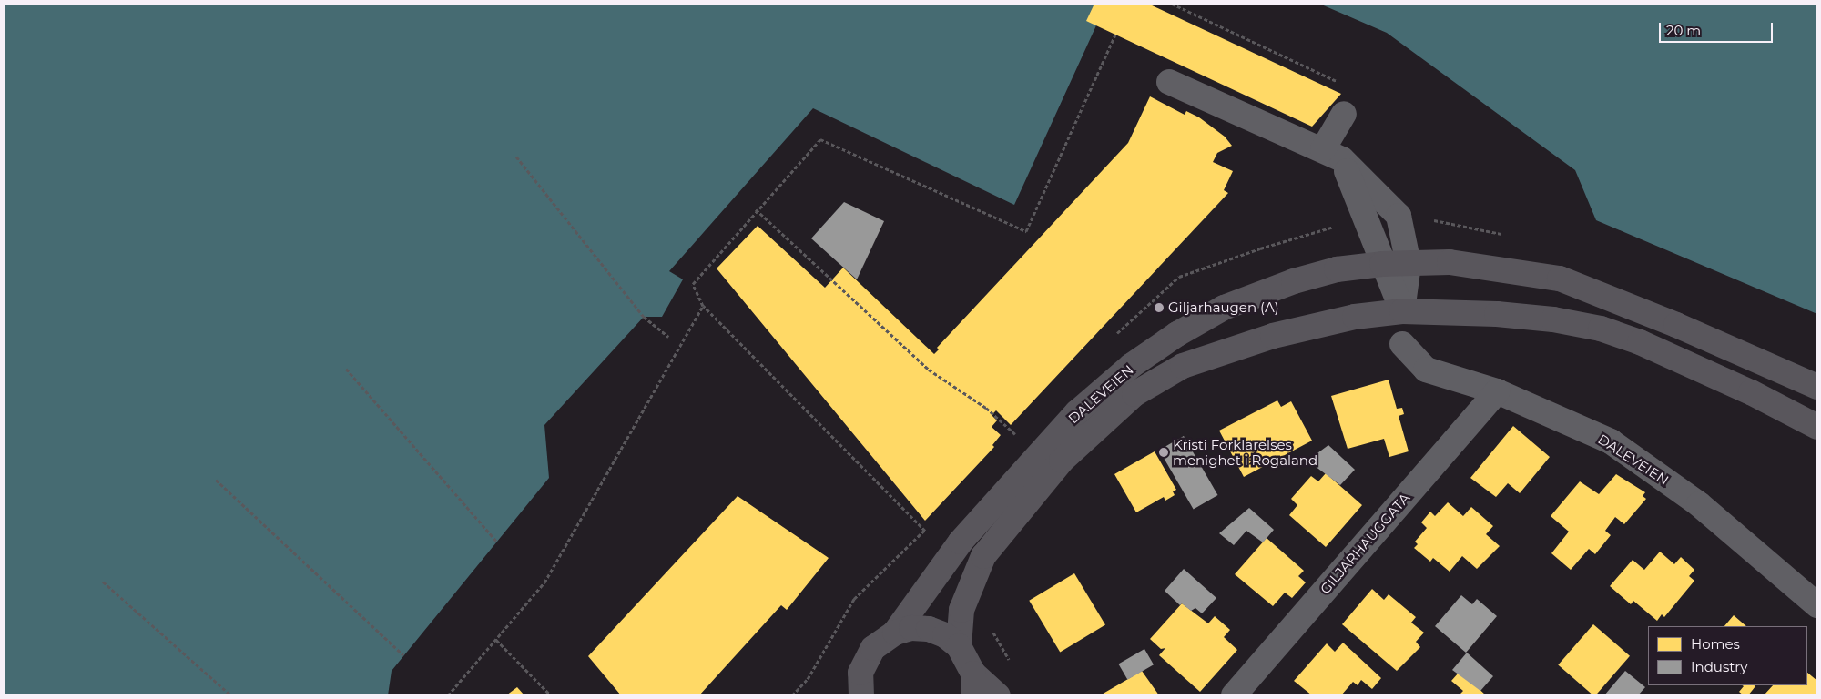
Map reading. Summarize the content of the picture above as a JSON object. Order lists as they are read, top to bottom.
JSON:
{
  "streets": {
    "main road": ["DALEVEIEN"],
    "street": ["GILJARHAUGGATA"]
  },
  "crossings": [
    ["DALEVEIEN", "GILJARHAUGGATA"]
  ],
  "places": ["Giljarhaugen (A)", "Kristi Forklarelses menighet i Rogaland"],
  "legend": ["Homes", "Industry"],
  "scale_bar": "20 m"
}
